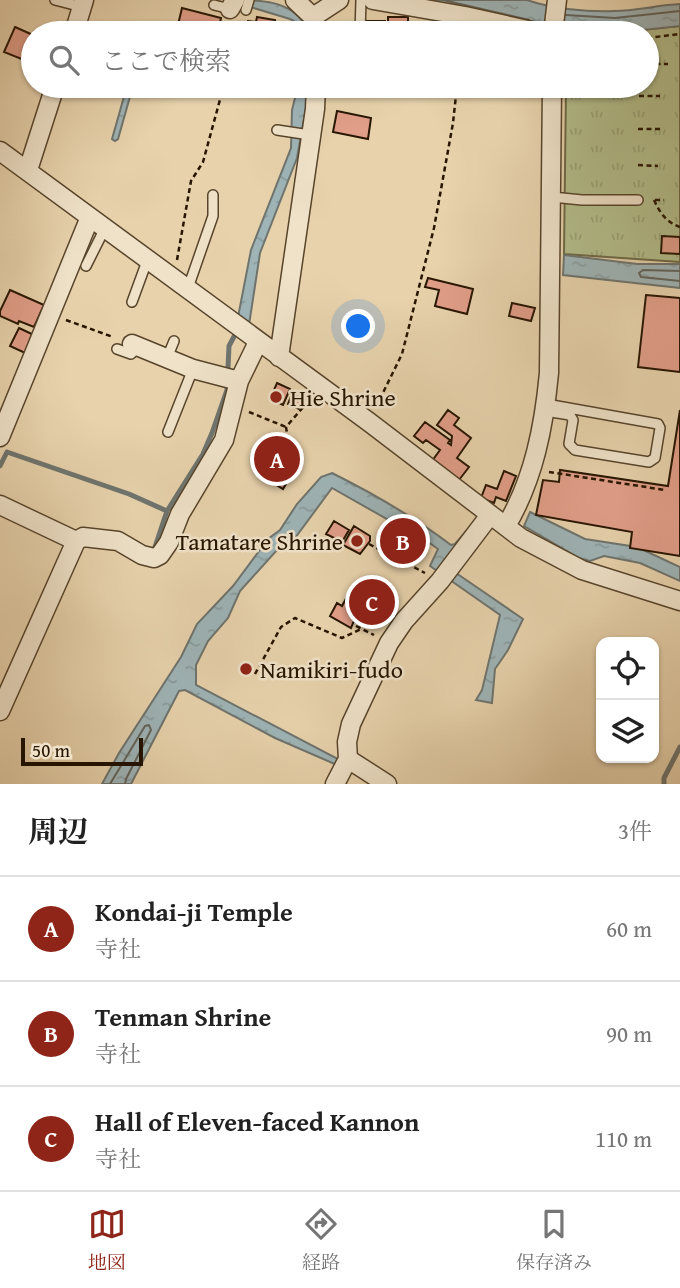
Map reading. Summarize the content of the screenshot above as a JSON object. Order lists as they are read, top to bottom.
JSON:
{
  "places": ["Hie Shrine", "Tamatare Shrine", "Namikiri-fudo"],
  "scale_bar": "50 m",
  "page": {
    "search": "ここで検索",
    "pins": ["A", "B", "C"],
    "scale": "50 m",
    "heading": ["周辺", "3件"],
    "list": [
      {
        "mark": "A",
        "name": "Kondai-ji Temple",
        "note": "寺社",
        "value": "60 m"
      },
      {
        "mark": "B",
        "name": "Tenman Shrine",
        "note": "寺社",
        "value": "90 m"
      },
      {
        "mark": "C",
        "name": "Hall of Eleven-faced Kannon",
        "note": "寺社",
        "value": "110 m"
      }
    ],
    "nav": ["地図", "経路", "保存済み"]
  }
}
